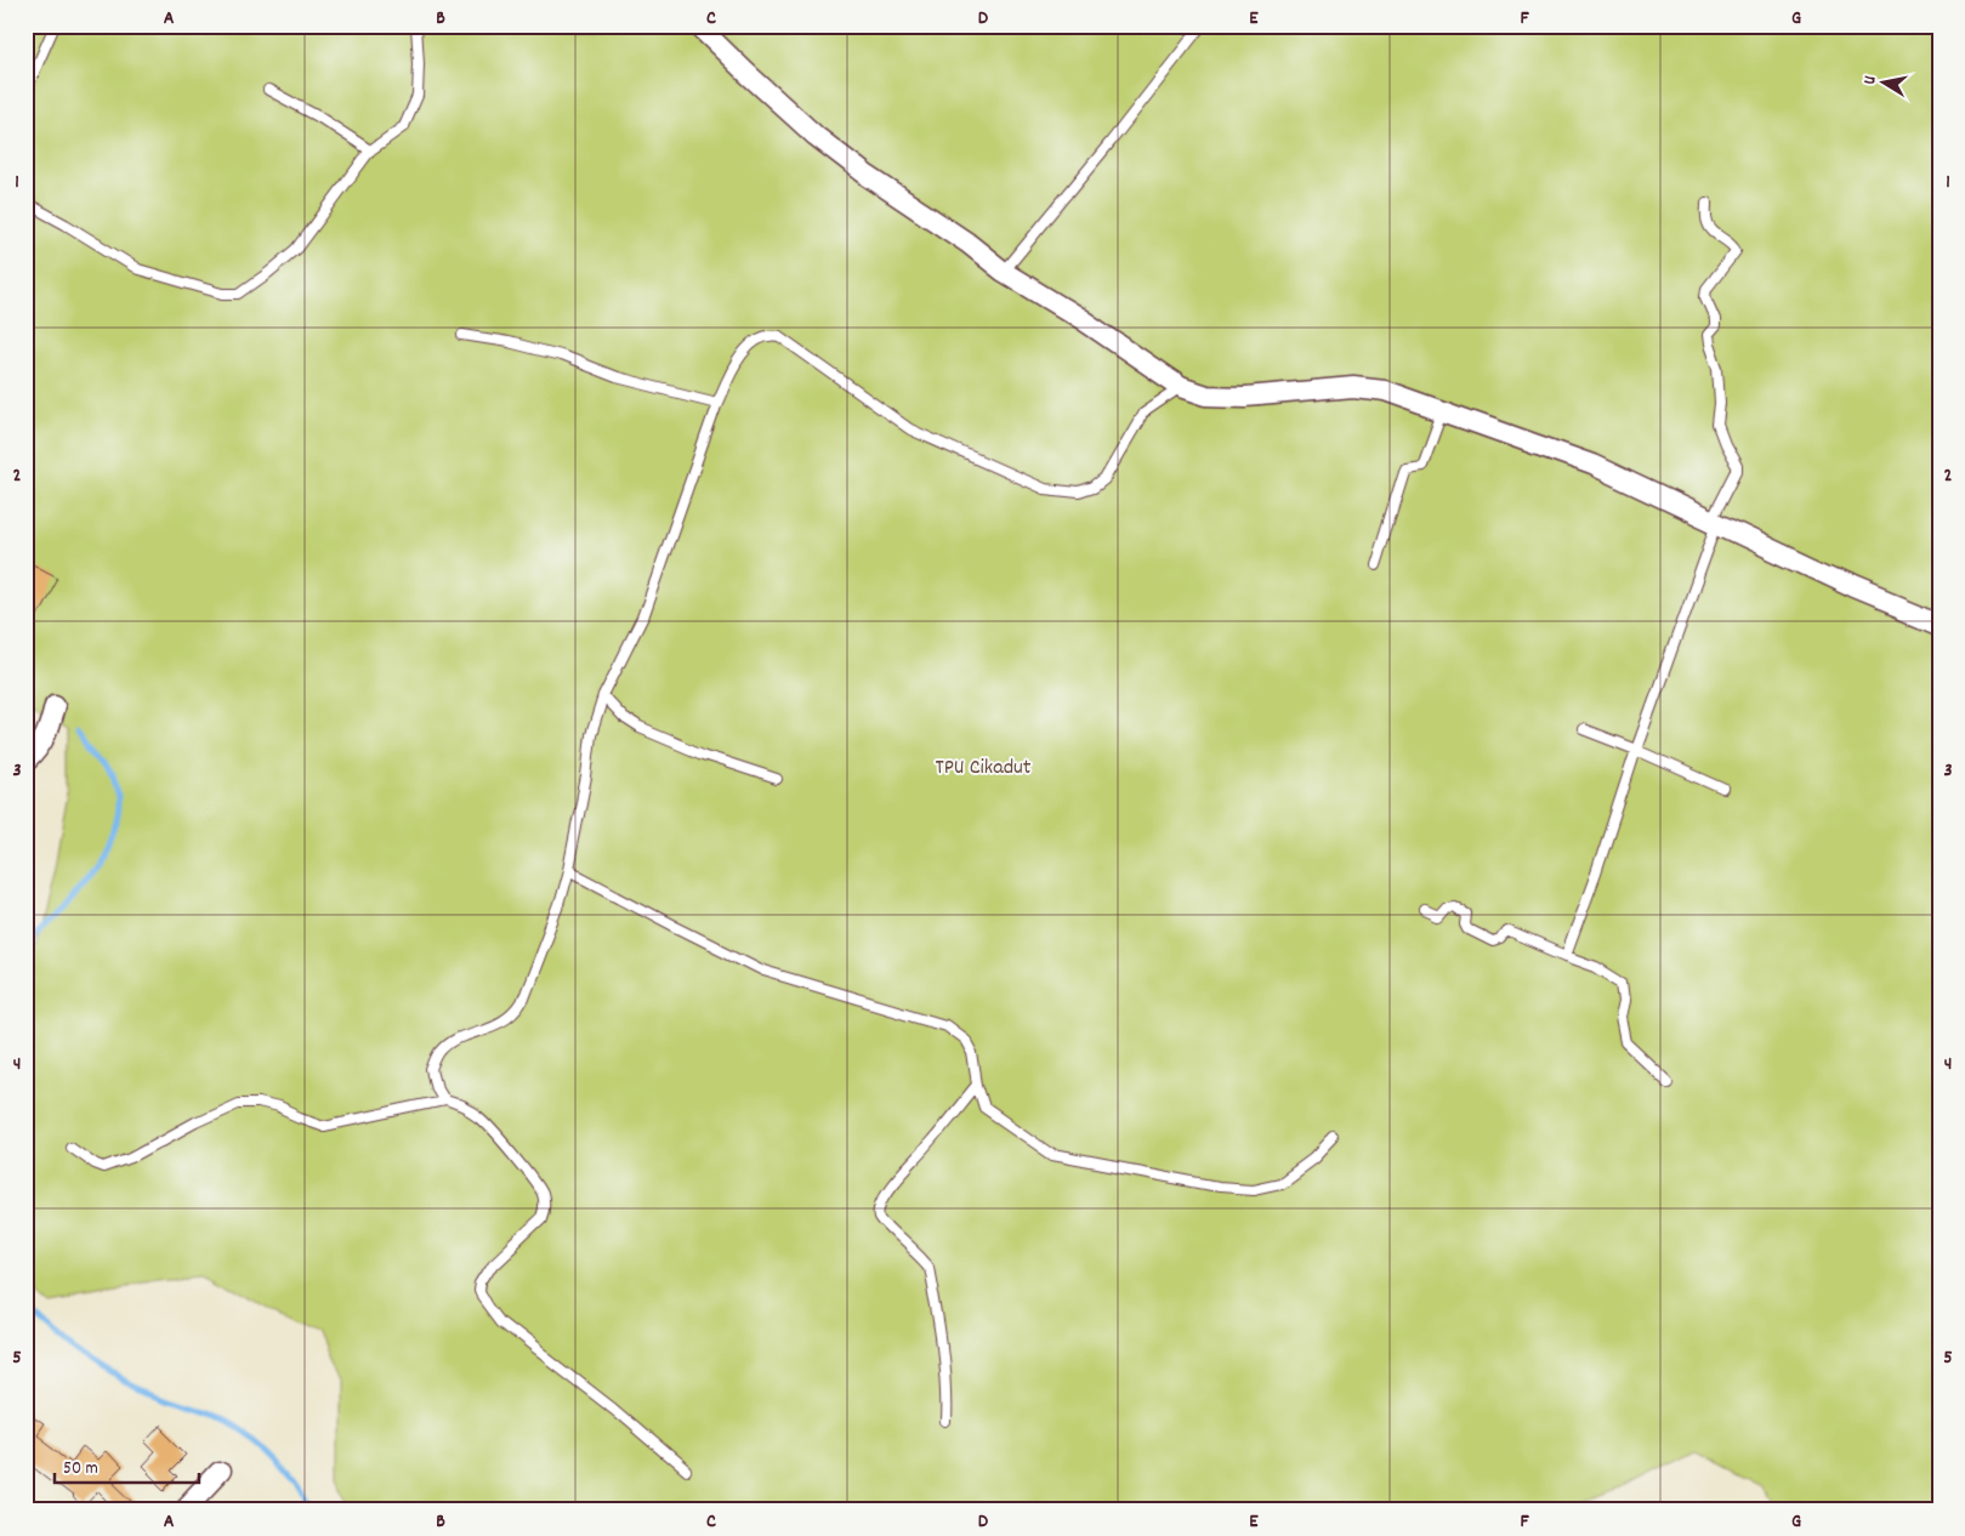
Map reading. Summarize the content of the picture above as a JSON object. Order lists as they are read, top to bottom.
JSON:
{
  "parks": ["TPU Cikadut"],
  "scale_bar": "50 m",
  "north": "left",
  "grid": {
    "columns": [
      "A",
      "B",
      "C",
      "D",
      "E",
      "F",
      "G"
    ],
    "rows": [
      "1",
      "2",
      "3",
      "4",
      "5"
    ]
  }
}
